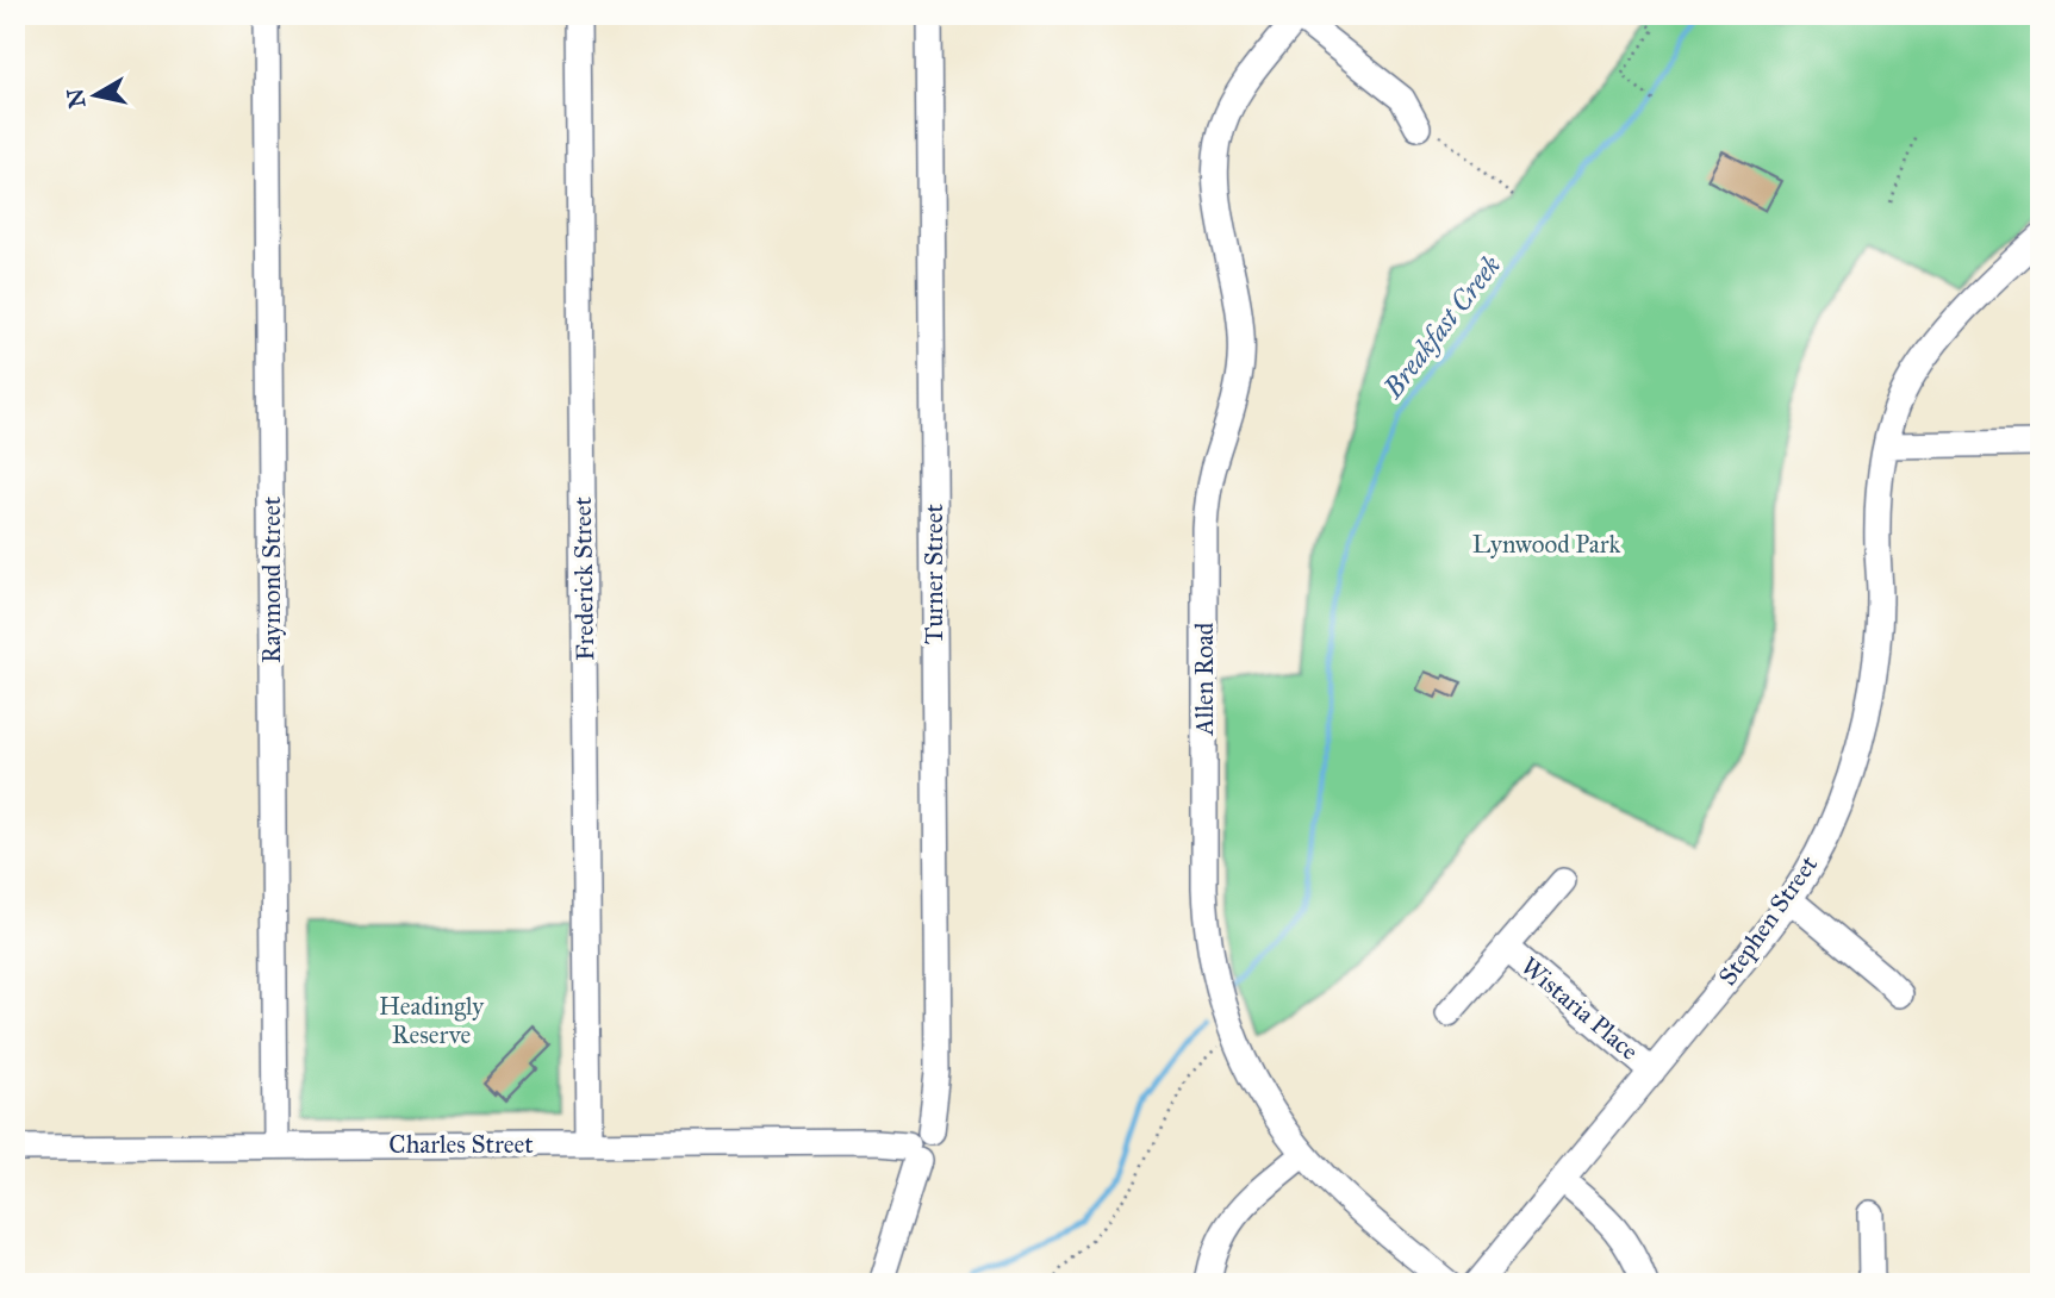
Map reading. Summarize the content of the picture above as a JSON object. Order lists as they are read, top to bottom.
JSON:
{
  "streets": {
    "street": [
      "Turner Street",
      "Frederick Street",
      "Raymond Street",
      "Allen Road",
      "Stephen Street",
      "Wistaria Place",
      "Charles Street"
    ]
  },
  "crossings": [
    ["Turner Street", "Charles Street"],
    ["Frederick Street", "Charles Street"],
    ["Raymond Street", "Charles Street"],
    ["Stephen Street", "Wistaria Place"]
  ],
  "water": ["Breakfast Creek"],
  "parks": ["Lynwood Park", "Headingly Reserve"],
  "north": "left"
}
